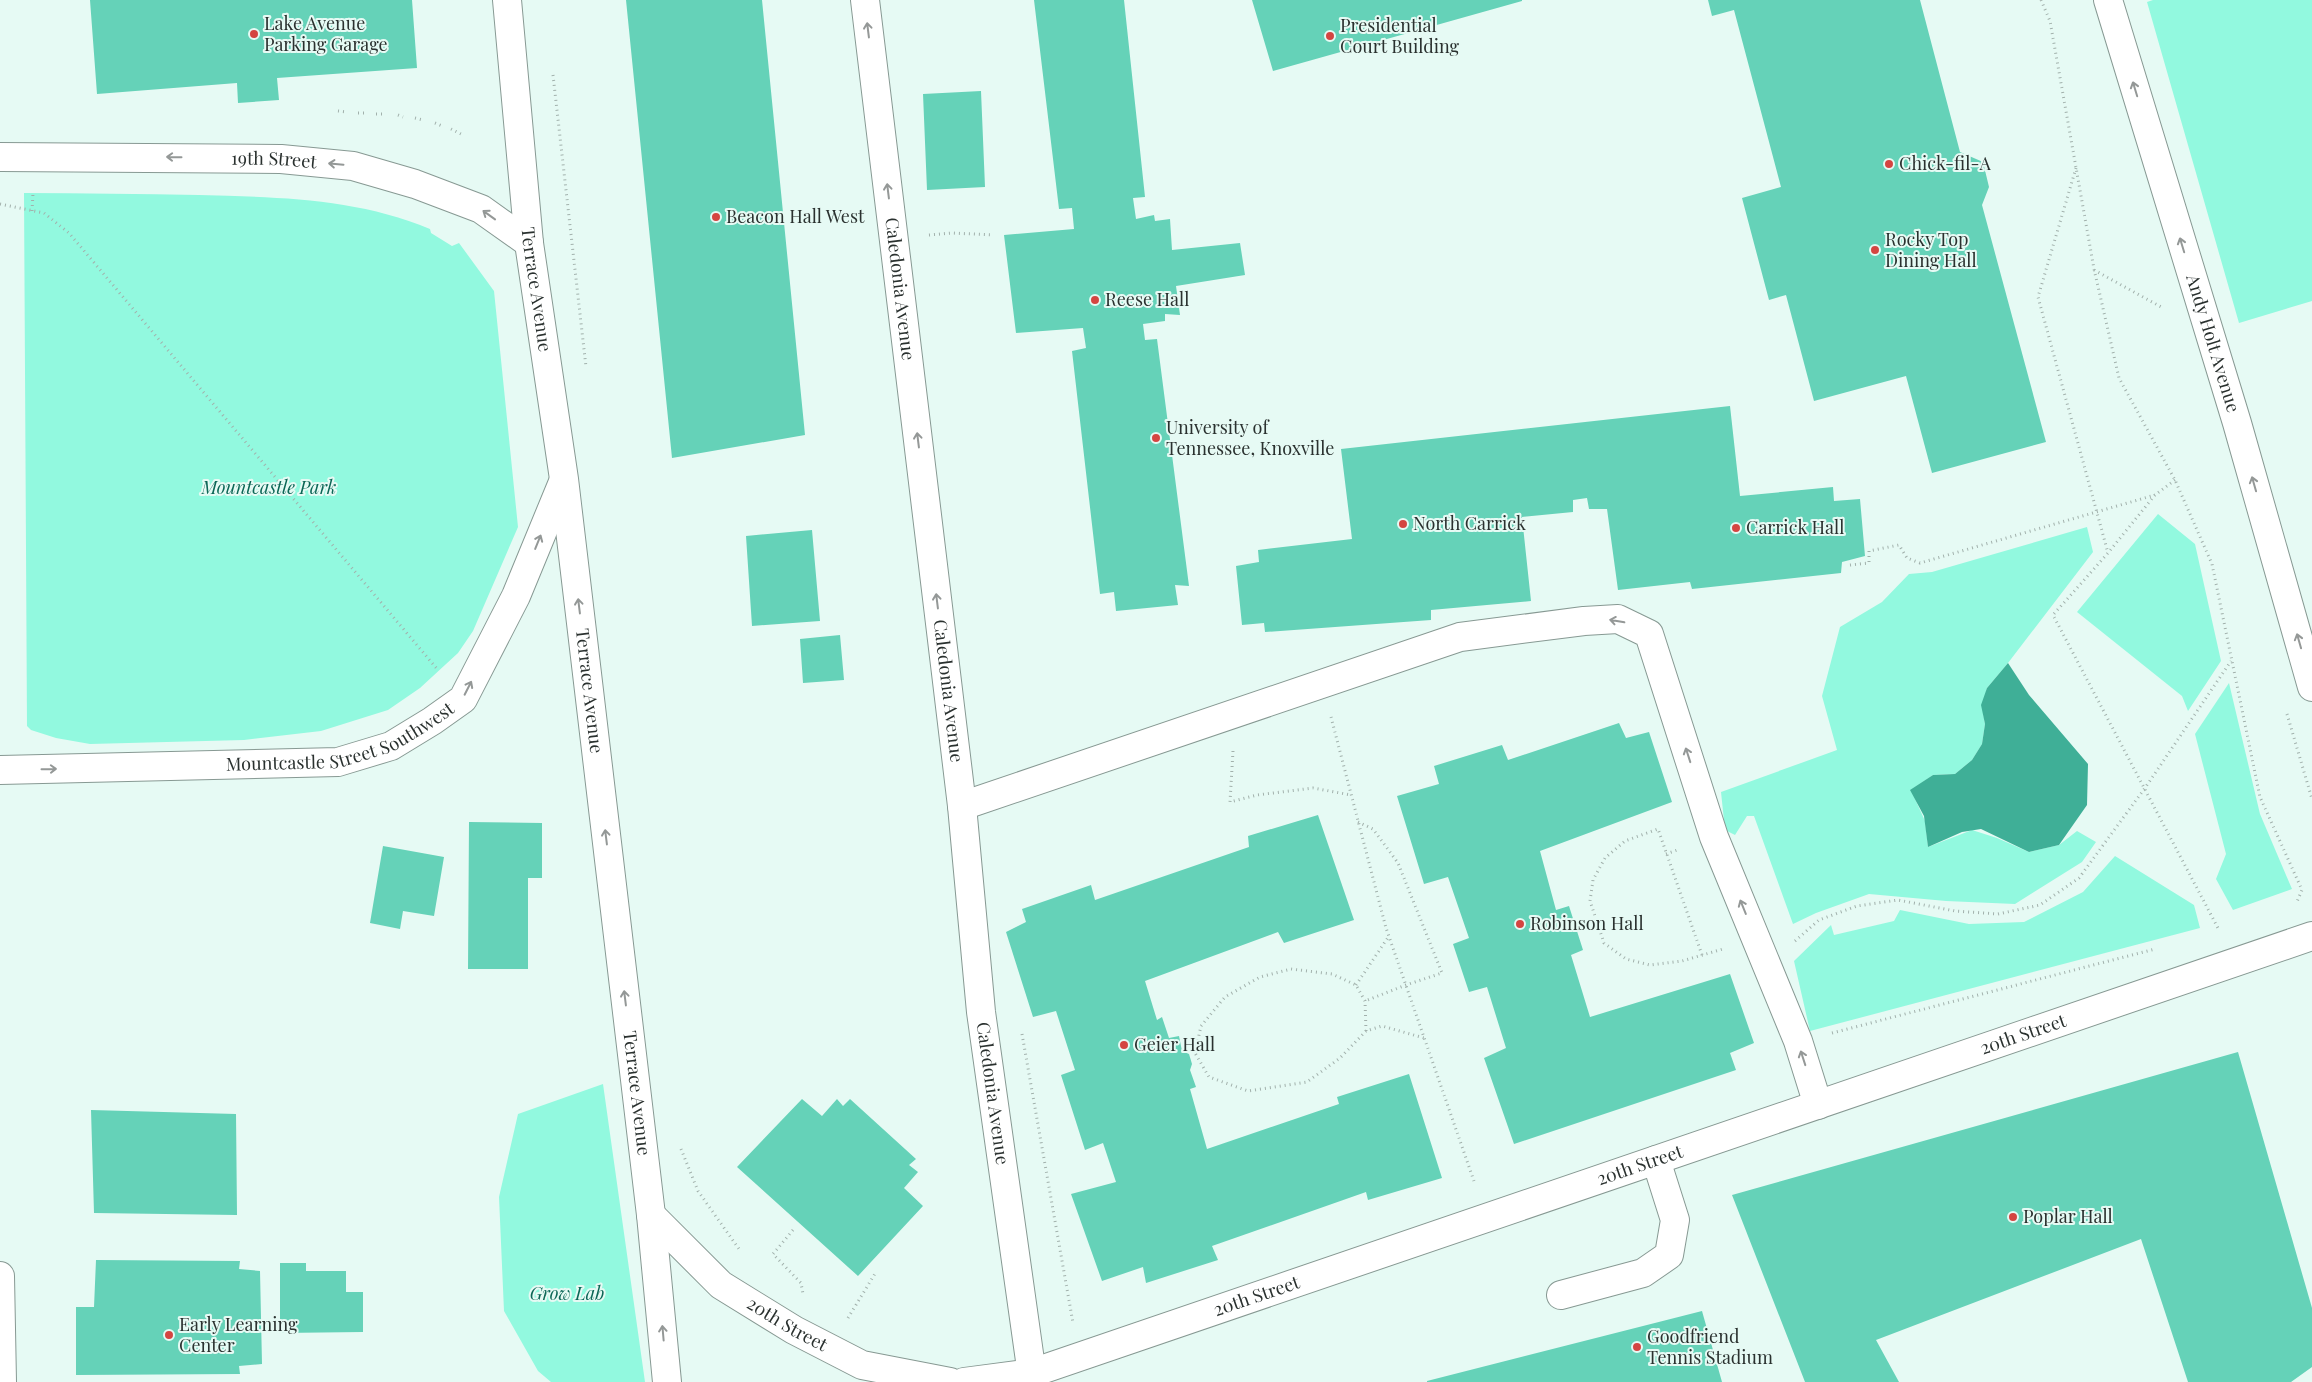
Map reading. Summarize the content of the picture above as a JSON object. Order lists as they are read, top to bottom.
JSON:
{
  "streets": {
    "street": [
      "19th Street",
      "Terrace Avenue",
      "Caledonia Avenue",
      "Andy Holt Avenue",
      "Mountcastle Street Southwest",
      "20th Street"
    ]
  },
  "crossings": [
    ["19th Street", "Terrace Avenue"],
    ["Terrace Avenue", "Mountcastle Street Southwest"],
    ["Terrace Avenue", "20th Street"],
    ["Caledonia Avenue", "20th Street"]
  ],
  "one_way": [
    "19th Street",
    "Terrace Avenue",
    "Caledonia Avenue",
    "Andy Holt Avenue",
    "Mountcastle Street Southwest"
  ],
  "parks": ["Mountcastle Park", "Grow Lab"],
  "places": [
    "Lake Avenue Parking Garage",
    "Presidential Court Building",
    "Chick-fil-A",
    "Beacon Hall West",
    "Rocky Top Dining Hall",
    "Reese Hall",
    "University of Tennessee, Knoxville",
    "North Carrick",
    "Carrick Hall",
    "Robinson Hall",
    "Geier Hall",
    "Poplar Hall",
    "Early Learning Center",
    "Goodfriend Tennis Stadium"
  ]
}
